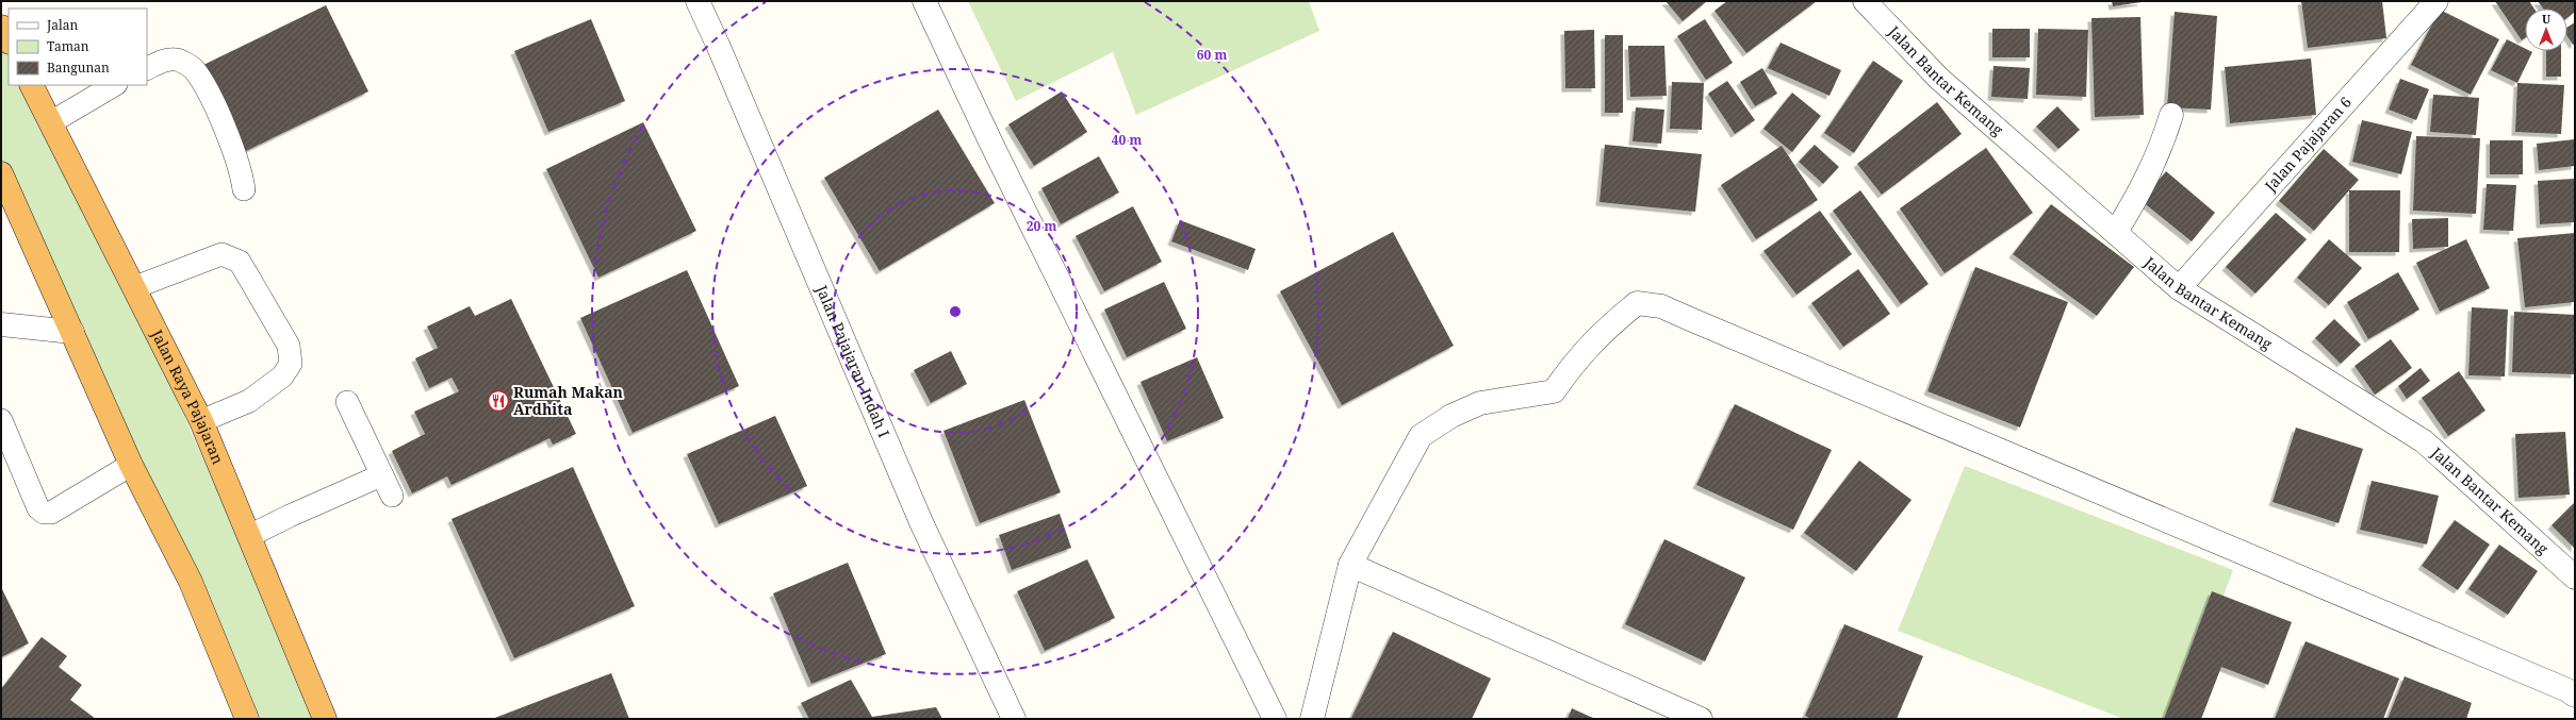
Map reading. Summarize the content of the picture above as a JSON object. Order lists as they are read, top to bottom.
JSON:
{
  "streets": {
    "highway": ["Jalan Raya Pajajaran"],
    "street": ["Jalan Bantar Kemang", "Jalan Pajajaran 6", "Jalan Pajajaran Indah I"]
  },
  "crossings": [
    ["Jalan Bantar Kemang", "Jalan Pajajaran 6"]
  ],
  "places": {
    "restaurant": ["Rumah Makan Ardhita"]
  },
  "legend": ["Jalan", "Taman", "Bangunan"],
  "north": "top",
  "rings": ["60 m", "40 m", "20 m"]
}
